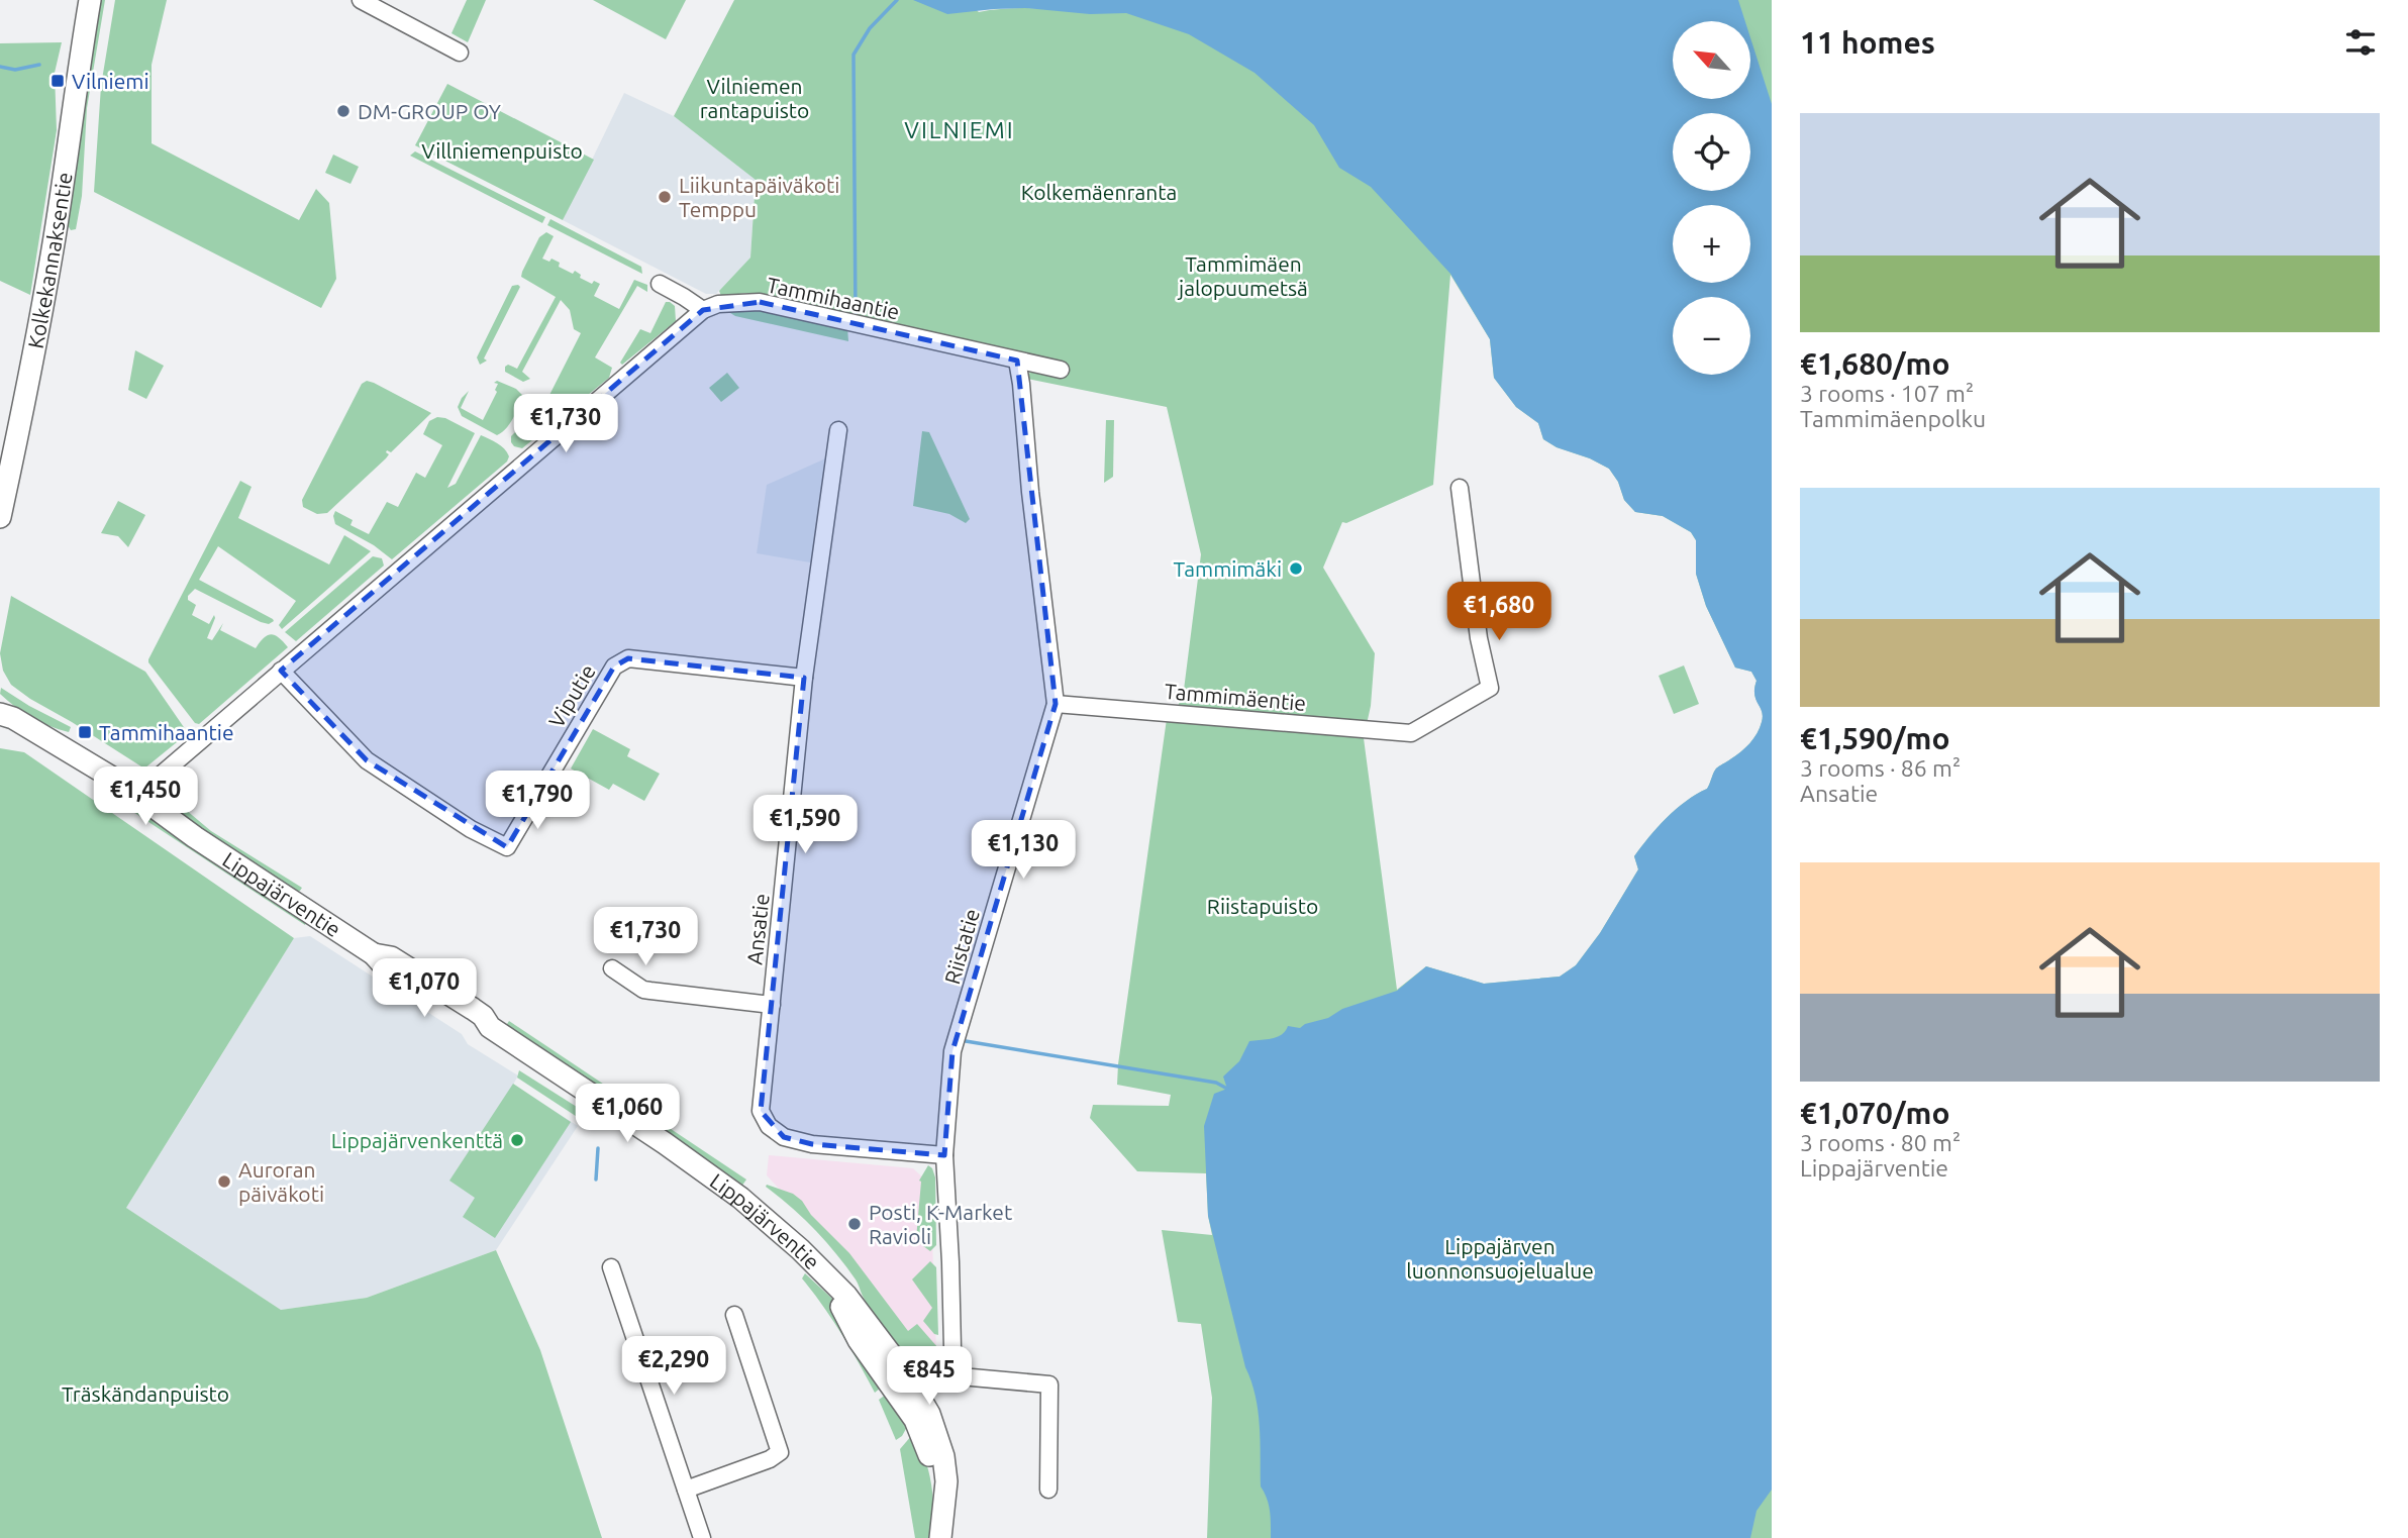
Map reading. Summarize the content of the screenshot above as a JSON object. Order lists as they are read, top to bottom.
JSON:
{
  "streets": {
    "main road": ["Kolkekannaksentie", "Lippajärventie"],
    "street": [
      "Tammihaantie",
      "Viputie",
      "Tammimäentie",
      "Ansatie",
      "Riistatie"
    ]
  },
  "crossings": [
    ["Tammihaantie", "Viputie"],
    ["Tammihaantie", "Lippajärventie"],
    ["Tammihaantie", "Riistatie"],
    ["Viputie", "Ansatie"],
    ["Tammimäentie", "Riistatie"],
    ["Ansatie", "Riistatie"]
  ],
  "districts": ["VILNIEMI"],
  "parks": [
    "Vilniemen rantapuisto",
    "Villniemenpuisto",
    "Kolkemäenranta",
    "Tammimäen jalopuumetsä",
    "Riistapuisto",
    "Lippajärven luonnonsuojelualue",
    "Träskändanpuisto"
  ],
  "places": {
    "transit": ["Vilniemi", "Tammihaantie"],
    "other": [
      "DM-GROUP OY",
      "Liikuntapäiväkoti Temppu",
      "Tammimäki",
      "Lippajärvenkenttä",
      "Auroran päiväkoti",
      "Posti, K-Market Ravioli"
    ]
  },
  "north": "top left",
  "page": {
    "heading": "11 homes",
    "map_buttons": ["+", "−"],
    "list": [
      {
        "name": "€1,680/mo",
        "note": "3 rooms · 107 m² · Tammimäenpolku"
      },
      {
        "name": "€1,590/mo",
        "note": "3 rooms · 86 m² · Ansatie"
      },
      {
        "name": "€1,070/mo",
        "note": "3 rooms · 80 m² · Lippajärventie"
      }
    ],
    "price": [
      "€1,730",
      "€1,680",
      "€1,450",
      "€1,790",
      "€1,590",
      "€1,130",
      "€1,730",
      "€1,070",
      "€1,060",
      "€2,290",
      "€845"
    ]
  }
}
